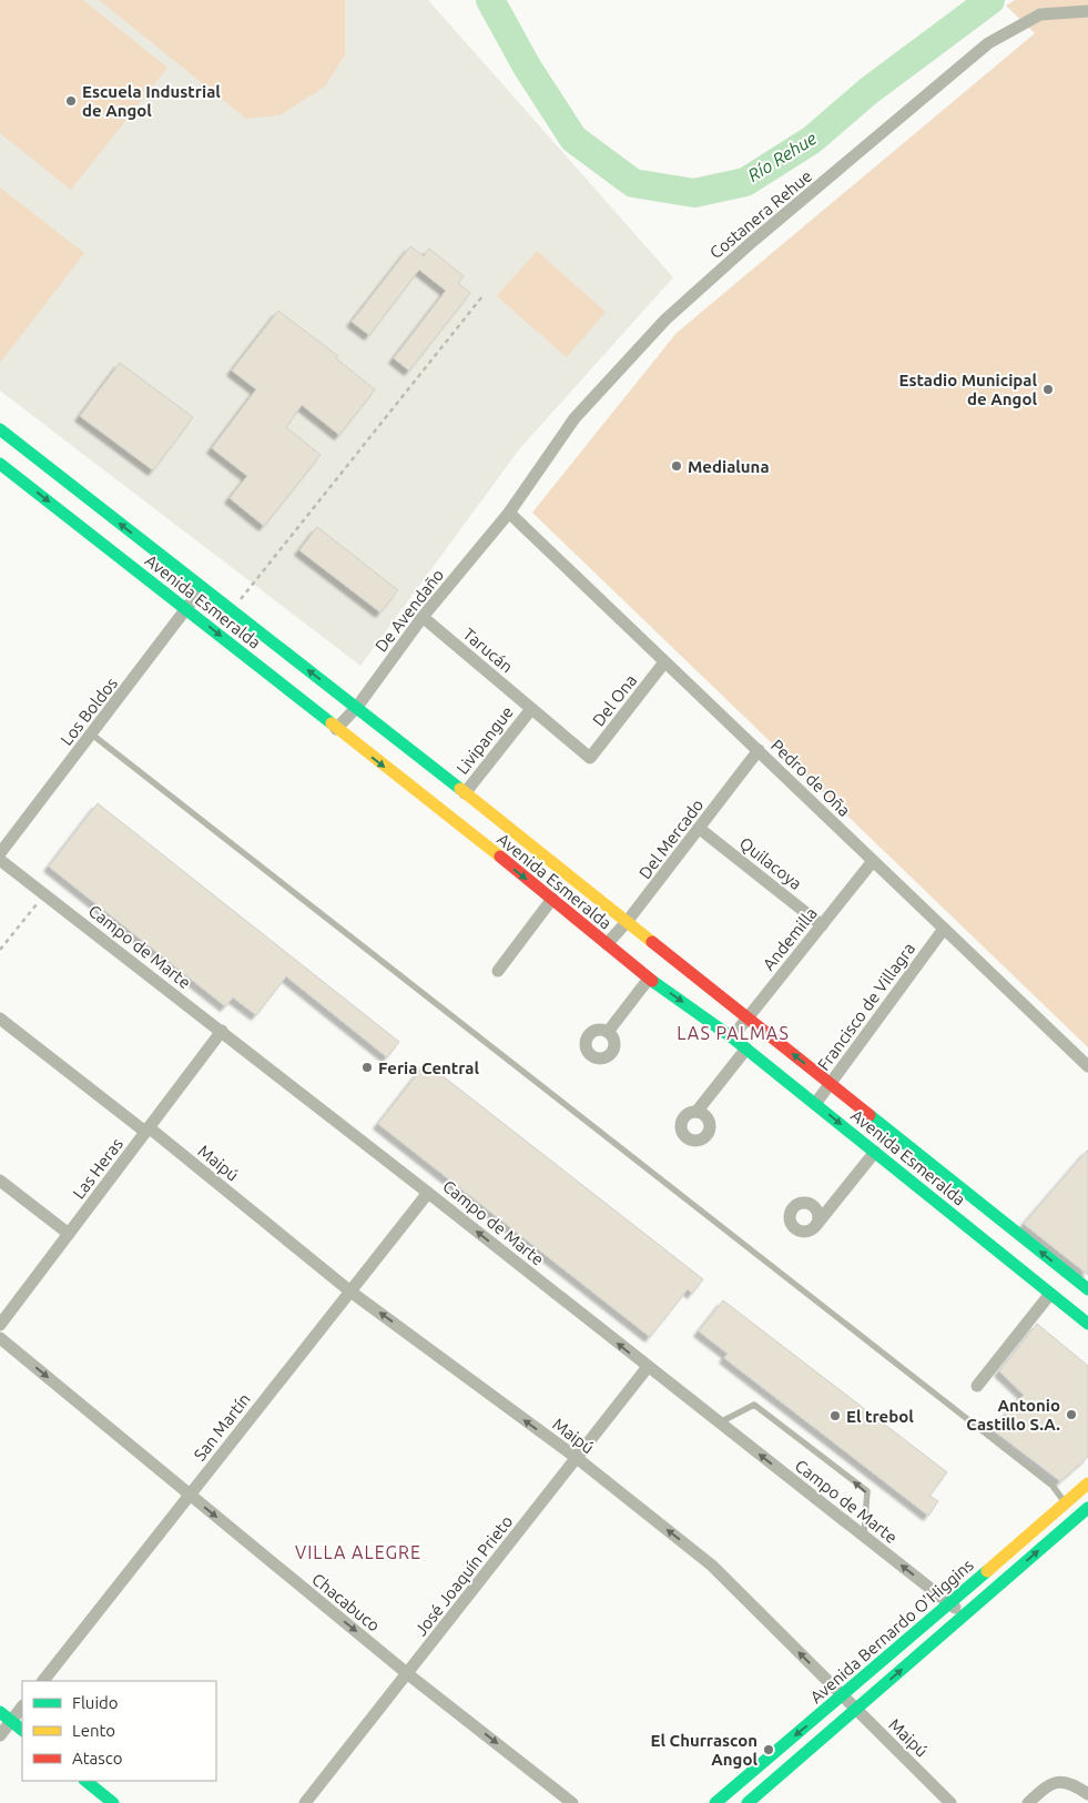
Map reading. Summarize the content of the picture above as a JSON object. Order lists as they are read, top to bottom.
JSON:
{
  "streets": {
    "street": [
      "Costanera Rehue",
      "Avenida Esmeralda",
      "De Avendaño",
      "Tarucán",
      "Del Ona",
      "Los Boldos",
      "Livipangue",
      "Pedro de Oña",
      "Del Mercado",
      "Quilacoya",
      "Andemilla",
      "Campo de Marte",
      "Francisco de Villagra",
      "Maipú",
      "Las Heras",
      "San Martín",
      "José Joaquín Prieto",
      "Chacabuco",
      "Avenida Bernardo O'Higgins"
    ]
  },
  "crossings": [
    ["Costanera Rehue", "De Avendaño"],
    ["Costanera Rehue", "Pedro de Oña"],
    ["Avenida Esmeralda", "De Avendaño"],
    ["Avenida Esmeralda", "Los Boldos"],
    ["Avenida Esmeralda", "Livipangue"],
    ["Avenida Esmeralda", "Del Mercado"],
    ["Avenida Esmeralda", "Andemilla"],
    ["Avenida Esmeralda", "Francisco de Villagra"],
    ["De Avendaño", "Tarucán"],
    ["De Avendaño", "Pedro de Oña"],
    ["Tarucán", "Del Ona"],
    ["Tarucán", "Livipangue"],
    ["Del Ona", "Pedro de Oña"],
    ["Pedro de Oña", "Del Mercado"],
    ["Pedro de Oña", "Andemilla"],
    ["Pedro de Oña", "Francisco de Villagra"],
    ["Del Mercado", "Quilacoya"],
    ["Quilacoya", "Andemilla"],
    ["Campo de Marte", "Las Heras"],
    ["Campo de Marte", "San Martín"],
    ["Campo de Marte", "José Joaquín Prieto"],
    ["Campo de Marte", "Avenida Bernardo O'Higgins"],
    ["Maipú", "Las Heras"],
    ["Maipú", "San Martín"],
    ["Maipú", "José Joaquín Prieto"],
    ["Maipú", "Avenida Bernardo O'Higgins"],
    ["San Martín", "Chacabuco"],
    ["José Joaquín Prieto", "Chacabuco"]
  ],
  "one_way": ["Campo de Marte", "Maipú", "Chacabuco"],
  "districts": ["LAS PALMAS", "VILLA ALEGRE"],
  "water": ["Río Rehue"],
  "places": [
    "Escuela Industrial de Angol",
    "Estadio Municipal de Angol",
    "Medialuna",
    "Feria Central",
    "Antonio Castillo S.A.",
    "El trebol",
    "El Churrascon Angol"
  ],
  "legend": ["Fluido", "Lento", "Atasco"]
}
